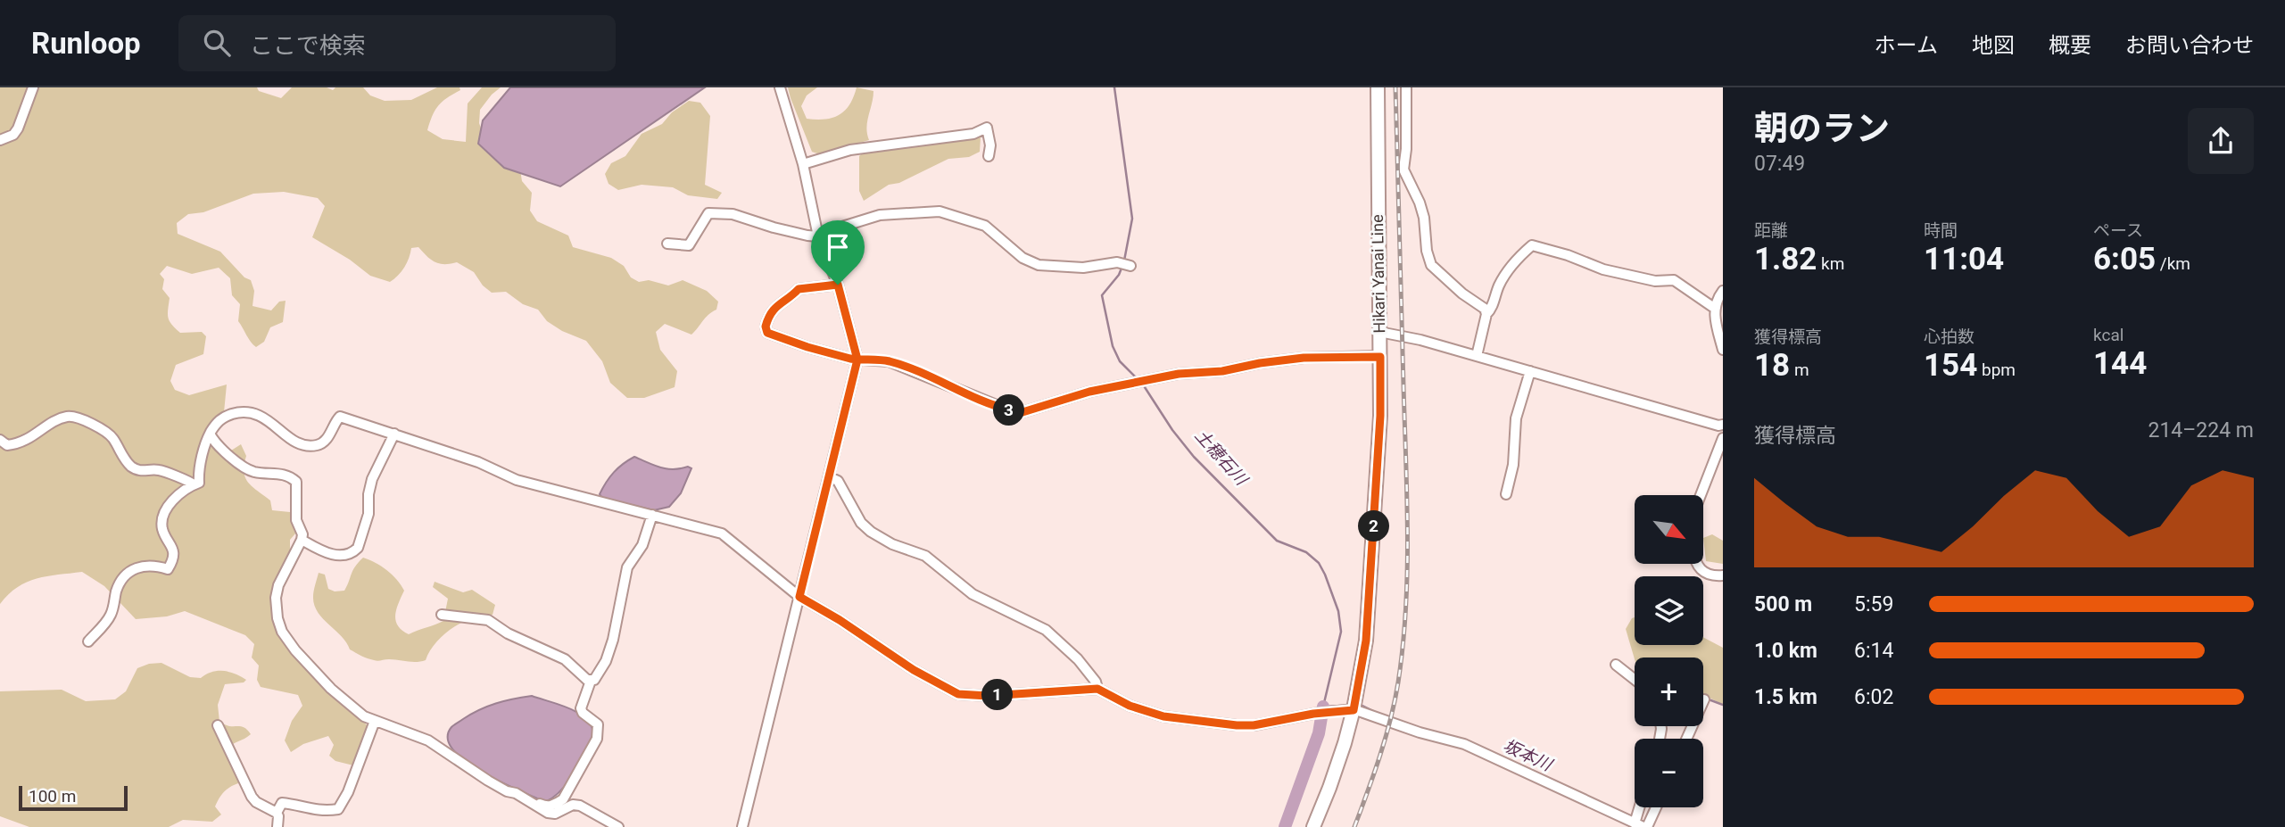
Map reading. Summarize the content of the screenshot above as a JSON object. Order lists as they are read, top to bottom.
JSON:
{
  "streets": {
    "main road": ["Hikari Yanai Line"]
  },
  "water": ["土穂石川", "坂本川"],
  "scale_bar": "100 m",
  "north": "bottom right",
  "page": {
    "header": "Runloop",
    "search": "ここで検索",
    "nav": [
      "ホーム",
      "地図",
      "概要",
      "お問い合わせ"
    ],
    "heading": ["朝のラン", "07:49"],
    "stats": [
      ["距離", "1.82 km"],
      ["時間", "11:04"],
      ["ペース", "6:05 /km"],
      ["獲得標高", "18 m"],
      ["心拍数", "154 bpm"],
      ["kcal", "144"]
    ],
    "pins": ["3", "2", "1"],
    "chart": ["獲得標高", "214–224 m"],
    "map_buttons": ["+", "−"],
    "list": [
      {
        "name": "500 m",
        "note": "5:59"
      },
      {
        "name": "1.0 km",
        "note": "6:14"
      },
      {
        "name": "1.5 km",
        "note": "6:02"
      }
    ],
    "scale": "100 m"
  }
}
